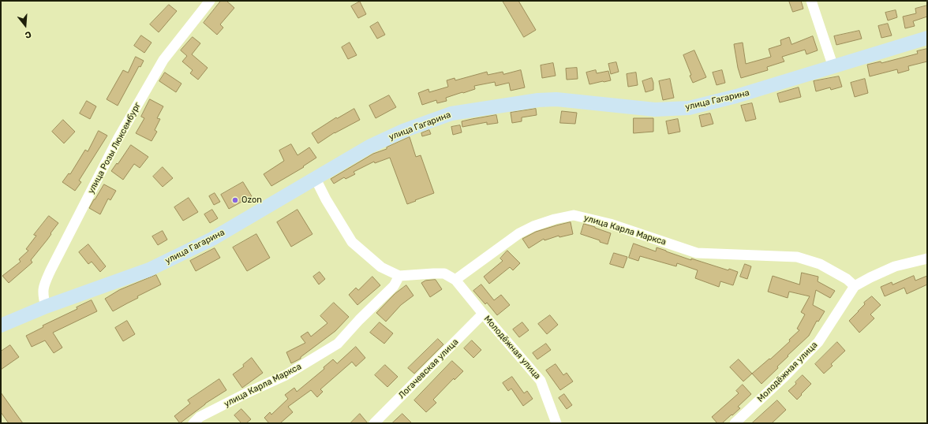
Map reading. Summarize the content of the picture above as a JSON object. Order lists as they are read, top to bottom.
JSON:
{
  "streets": {
    "main road": ["улица Гагарина"],
    "street": [
      "улица Розы Люксембург",
      "улица Карла Маркса",
      "Молодёжная улица",
      "Логачевская улица"
    ]
  },
  "crossings": [
    ["улица Гагарина", "улица Розы Люксембург"],
    ["улица Карла Маркса", "Молодёжная улица"],
    ["Молодёжная улица", "Логачевская улица"]
  ],
  "places": ["Ozon"],
  "north": "bottom"
}
